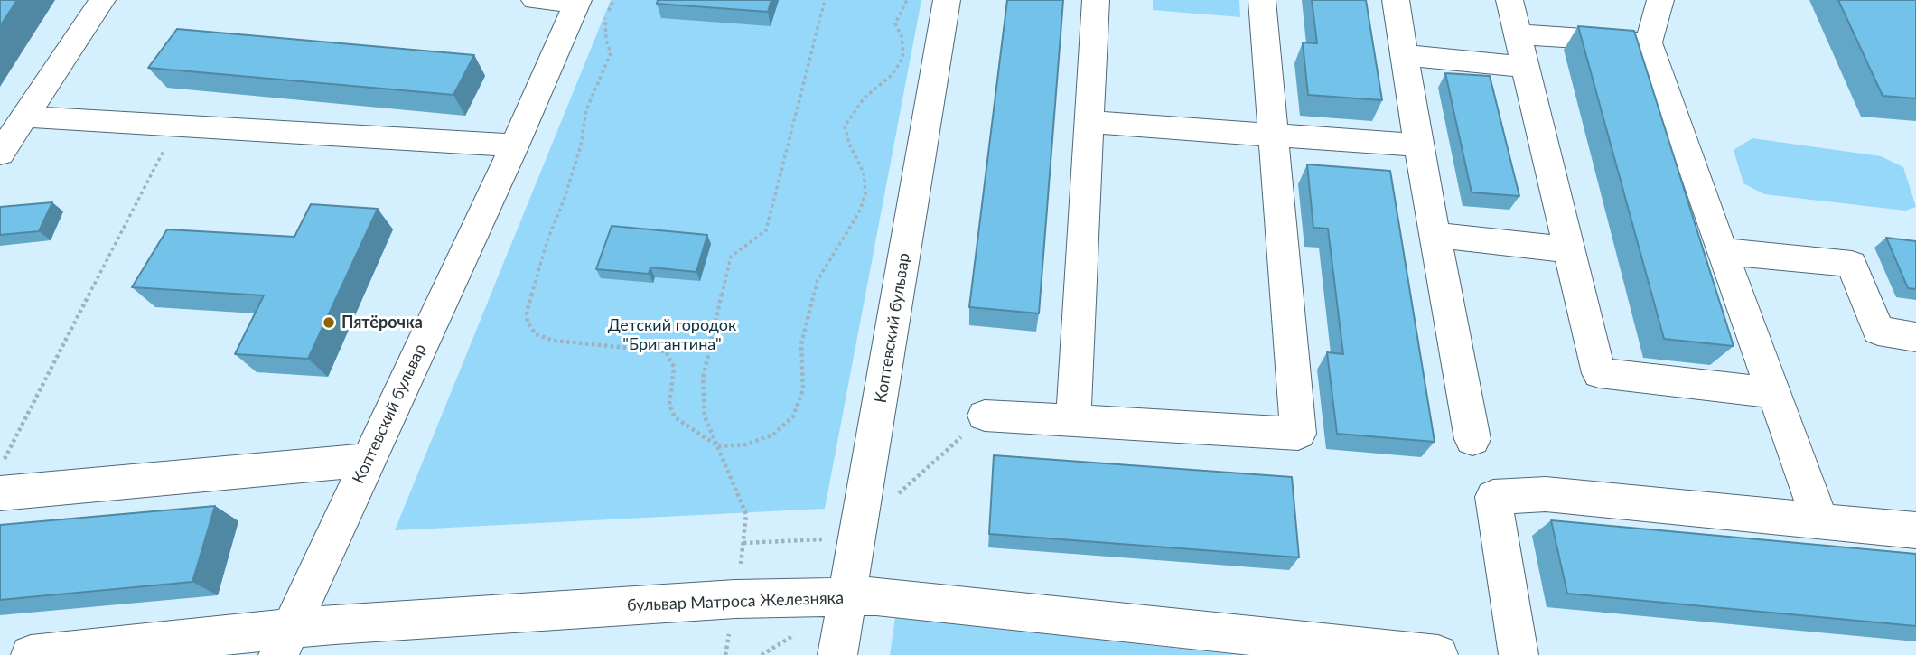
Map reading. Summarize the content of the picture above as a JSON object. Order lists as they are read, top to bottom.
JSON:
{
  "streets": {
    "street": ["Коптевский бульвар", "бульвар Матроса Железняка"]
  },
  "crossings": [
    ["Коптевский бульвар", "бульвар Матроса Железняка"]
  ],
  "parks": ["Детский городок \"Бригантина\""],
  "places": ["Пятёрочка"]
}
